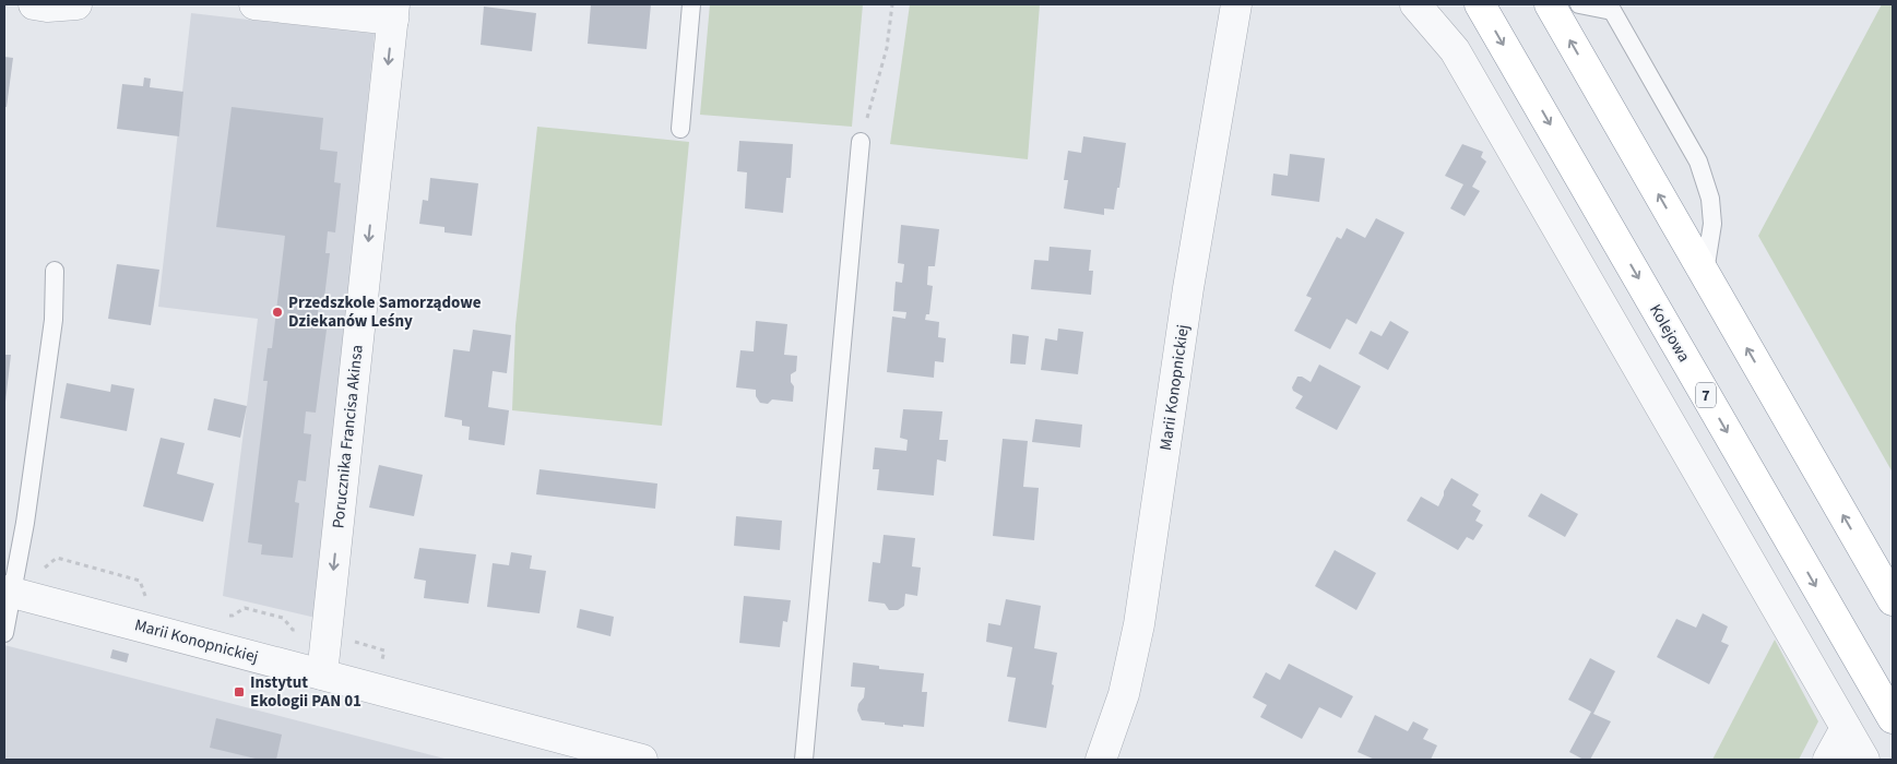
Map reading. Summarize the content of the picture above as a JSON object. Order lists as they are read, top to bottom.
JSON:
{
  "streets": {
    "highway": ["Kolejowa", "7"],
    "street": ["Marii Konopnickiej", "Porucznika Francisa Akinsa"]
  },
  "crossings": [
    ["Marii Konopnickiej", "Porucznika Francisa Akinsa"]
  ],
  "one_way": ["Porucznika Francisa Akinsa"],
  "places": {
    "other": ["Przedszkole Samorządowe Dziekanów Leśny"],
    "transit": ["Instytut Ekologii PAN 01"]
  }
}
